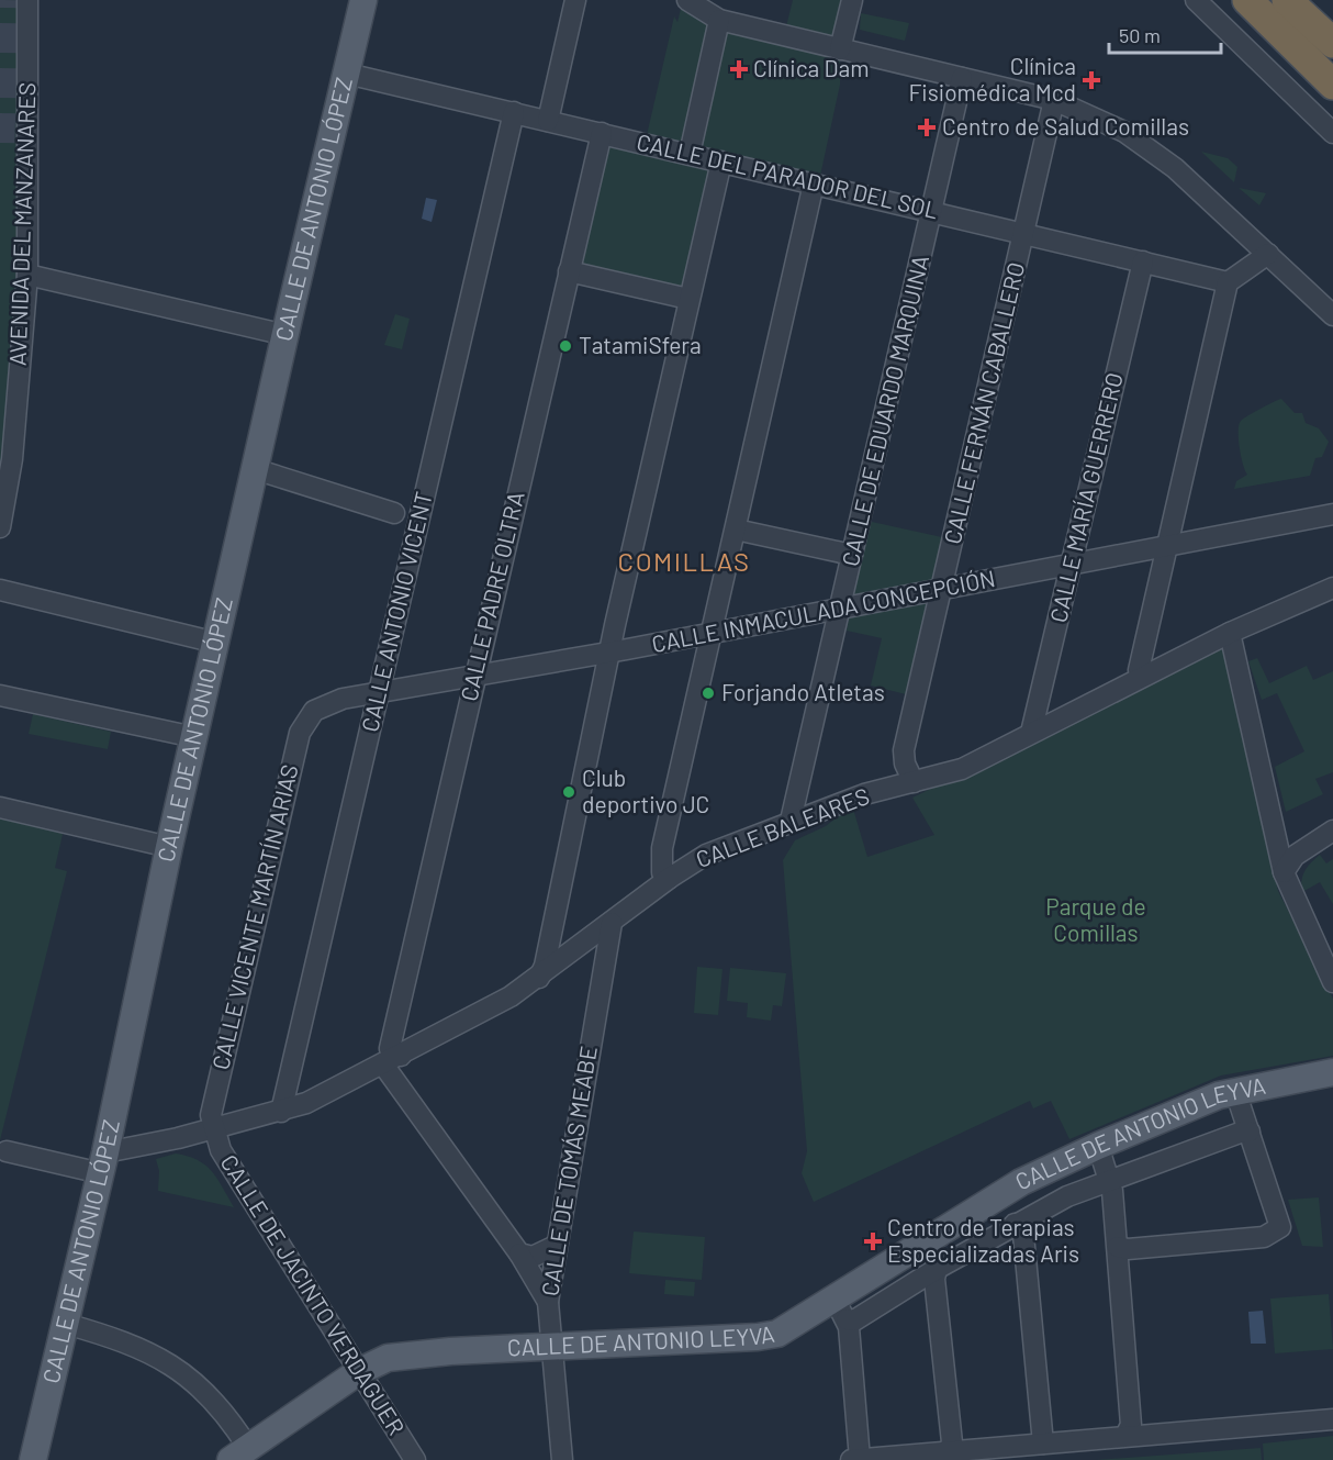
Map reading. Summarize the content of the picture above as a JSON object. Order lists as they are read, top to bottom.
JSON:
{
  "streets": {
    "main road": ["CALLE DE ANTONIO LÓPEZ", "CALLE DE ANTONIO LEYVA"],
    "street": [
      "CALLE DEL PARADOR DEL SOL",
      "AVENIDA DEL MANZANARES",
      "CALLE FERNÁN CABALLERO",
      "CALLE DE EDUARDO MARQUINA",
      "CALLE MARÍA GUERRERO",
      "CALLE PADRE OLTRA",
      "CALLE ANTONIO VICENT",
      "CALLE INMACULADA CONCEPCIÓN",
      "CALLE BALEARES",
      "CALLE VICENTE MARTÍN ARIAS",
      "CALLE DE TOMÁS MEABE",
      "CALLE DE JACINTO VERDAGUER"
    ]
  },
  "crossings": [
    ["CALLE DEL PARADOR DEL SOL", "CALLE DE ANTONIO LÓPEZ"],
    ["CALLE DEL PARADOR DEL SOL", "CALLE FERNÁN CABALLERO"],
    ["CALLE DEL PARADOR DEL SOL", "CALLE DE EDUARDO MARQUINA"],
    ["CALLE DEL PARADOR DEL SOL", "CALLE MARÍA GUERRERO"],
    ["CALLE DEL PARADOR DEL SOL", "CALLE PADRE OLTRA"],
    ["CALLE DEL PARADOR DEL SOL", "CALLE ANTONIO VICENT"],
    ["CALLE DE ANTONIO LÓPEZ", "CALLE BALEARES"],
    ["CALLE FERNÁN CABALLERO", "CALLE INMACULADA CONCEPCIÓN"],
    ["CALLE FERNÁN CABALLERO", "CALLE BALEARES"],
    ["CALLE DE EDUARDO MARQUINA", "CALLE INMACULADA CONCEPCIÓN"],
    ["CALLE DE EDUARDO MARQUINA", "CALLE BALEARES"],
    ["CALLE MARÍA GUERRERO", "CALLE INMACULADA CONCEPCIÓN"],
    ["CALLE MARÍA GUERRERO", "CALLE BALEARES"],
    ["CALLE PADRE OLTRA", "CALLE INMACULADA CONCEPCIÓN"],
    ["CALLE PADRE OLTRA", "CALLE BALEARES"],
    ["CALLE ANTONIO VICENT", "CALLE INMACULADA CONCEPCIÓN"],
    ["CALLE ANTONIO VICENT", "CALLE BALEARES"],
    ["CALLE INMACULADA CONCEPCIÓN", "CALLE VICENTE MARTÍN ARIAS"],
    ["CALLE BALEARES", "CALLE VICENTE MARTÍN ARIAS"],
    ["CALLE BALEARES", "CALLE DE TOMÁS MEABE"],
    ["CALLE BALEARES", "CALLE DE JACINTO VERDAGUER"],
    ["CALLE VICENTE MARTÍN ARIAS", "CALLE DE JACINTO VERDAGUER"],
    ["CALLE DE ANTONIO LEYVA", "CALLE DE TOMÁS MEABE"],
    ["CALLE DE ANTONIO LEYVA", "CALLE DE JACINTO VERDAGUER"]
  ],
  "districts": ["COMILLAS"],
  "parks": ["Parque de Comillas"],
  "places": {
    "health": [
      "Clínica Dam",
      "Clínica Fisiomédica Mcd",
      "Centro de Salud Comillas",
      "Centro de Terapias Especializadas Aris"
    ],
    "other": ["TatamiSfera", "Forjando Atletas", "Club deportivo JC"]
  },
  "scale_bar": "50 m"
}
